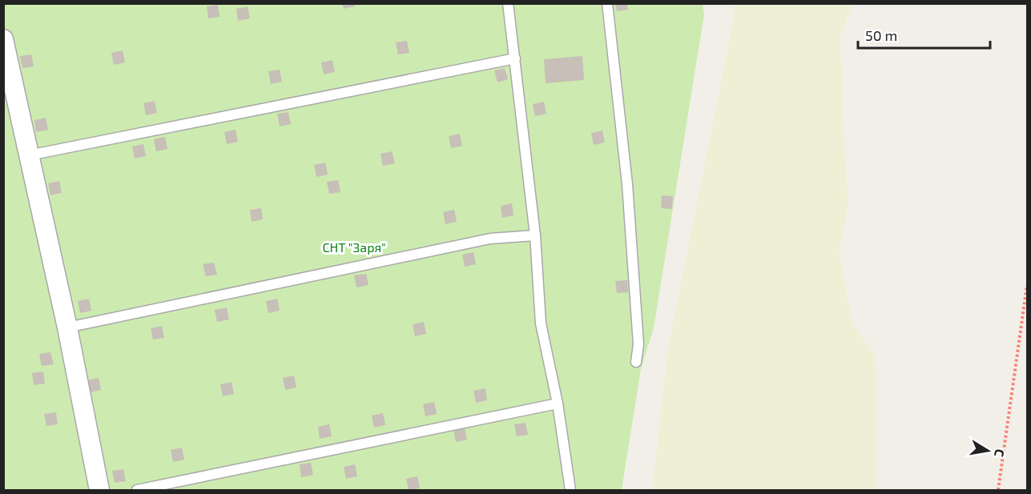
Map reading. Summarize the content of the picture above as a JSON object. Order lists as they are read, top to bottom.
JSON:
{
  "parks": ["СНТ \"Заря\""],
  "scale_bar": "50 m",
  "north": "right"
}
